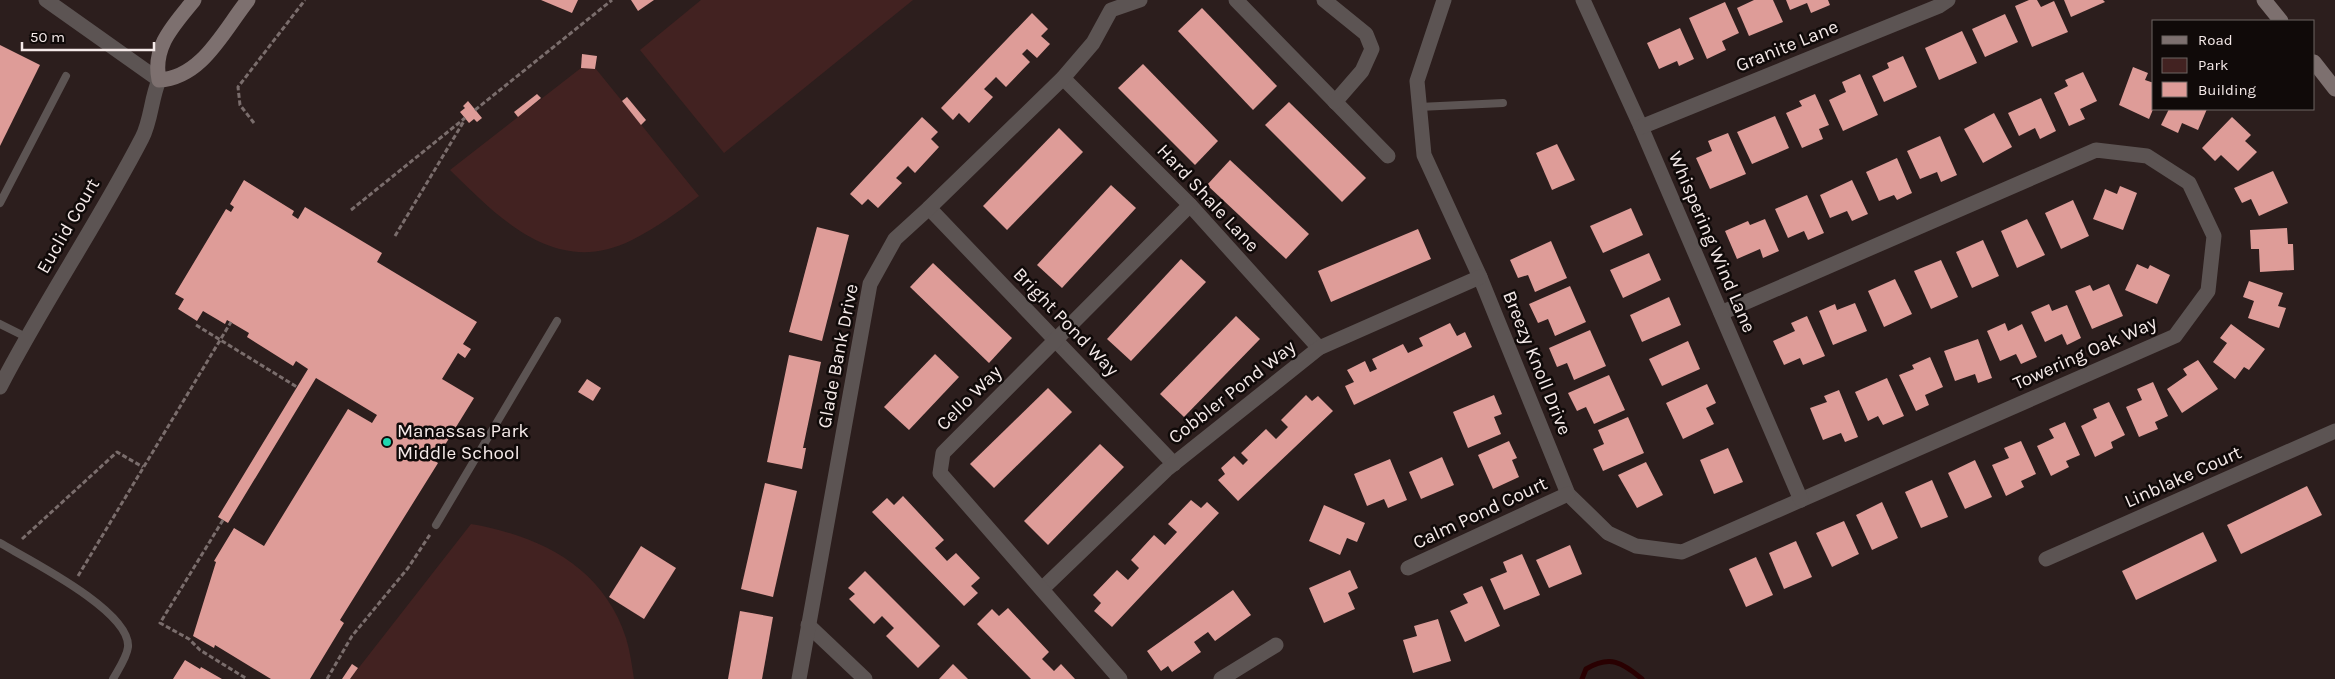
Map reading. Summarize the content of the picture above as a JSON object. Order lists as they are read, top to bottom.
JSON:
{
  "streets": {
    "street": [
      "Granite Lane",
      "Hard Shale Lane",
      "Euclid Court",
      "Whispering Wind Lane",
      "Bright Pond Way",
      "Towering Oak Way",
      "Glade Bank Drive",
      "Breezy Knoll Drive",
      "Cobbler Pond Way",
      "Cello Way",
      "Linblake Court",
      "Calm Pond Court"
    ]
  },
  "crossings": [
    ["Granite Lane", "Whispering Wind Lane"],
    ["Hard Shale Lane", "Glade Bank Drive"],
    ["Hard Shale Lane", "Cobbler Pond Way"],
    ["Hard Shale Lane", "Cello Way"],
    ["Whispering Wind Lane", "Towering Oak Way"],
    ["Whispering Wind Lane", "Breezy Knoll Drive"],
    ["Bright Pond Way", "Glade Bank Drive"],
    ["Bright Pond Way", "Cobbler Pond Way"],
    ["Bright Pond Way", "Cello Way"],
    ["Towering Oak Way", "Breezy Knoll Drive"],
    ["Breezy Knoll Drive", "Cobbler Pond Way"],
    ["Breezy Knoll Drive", "Calm Pond Court"],
    ["Cobbler Pond Way", "Cello Way"]
  ],
  "places": ["Manassas Park Middle School"],
  "legend": ["Road", "Park", "Building"],
  "scale_bar": "50 m"
}
